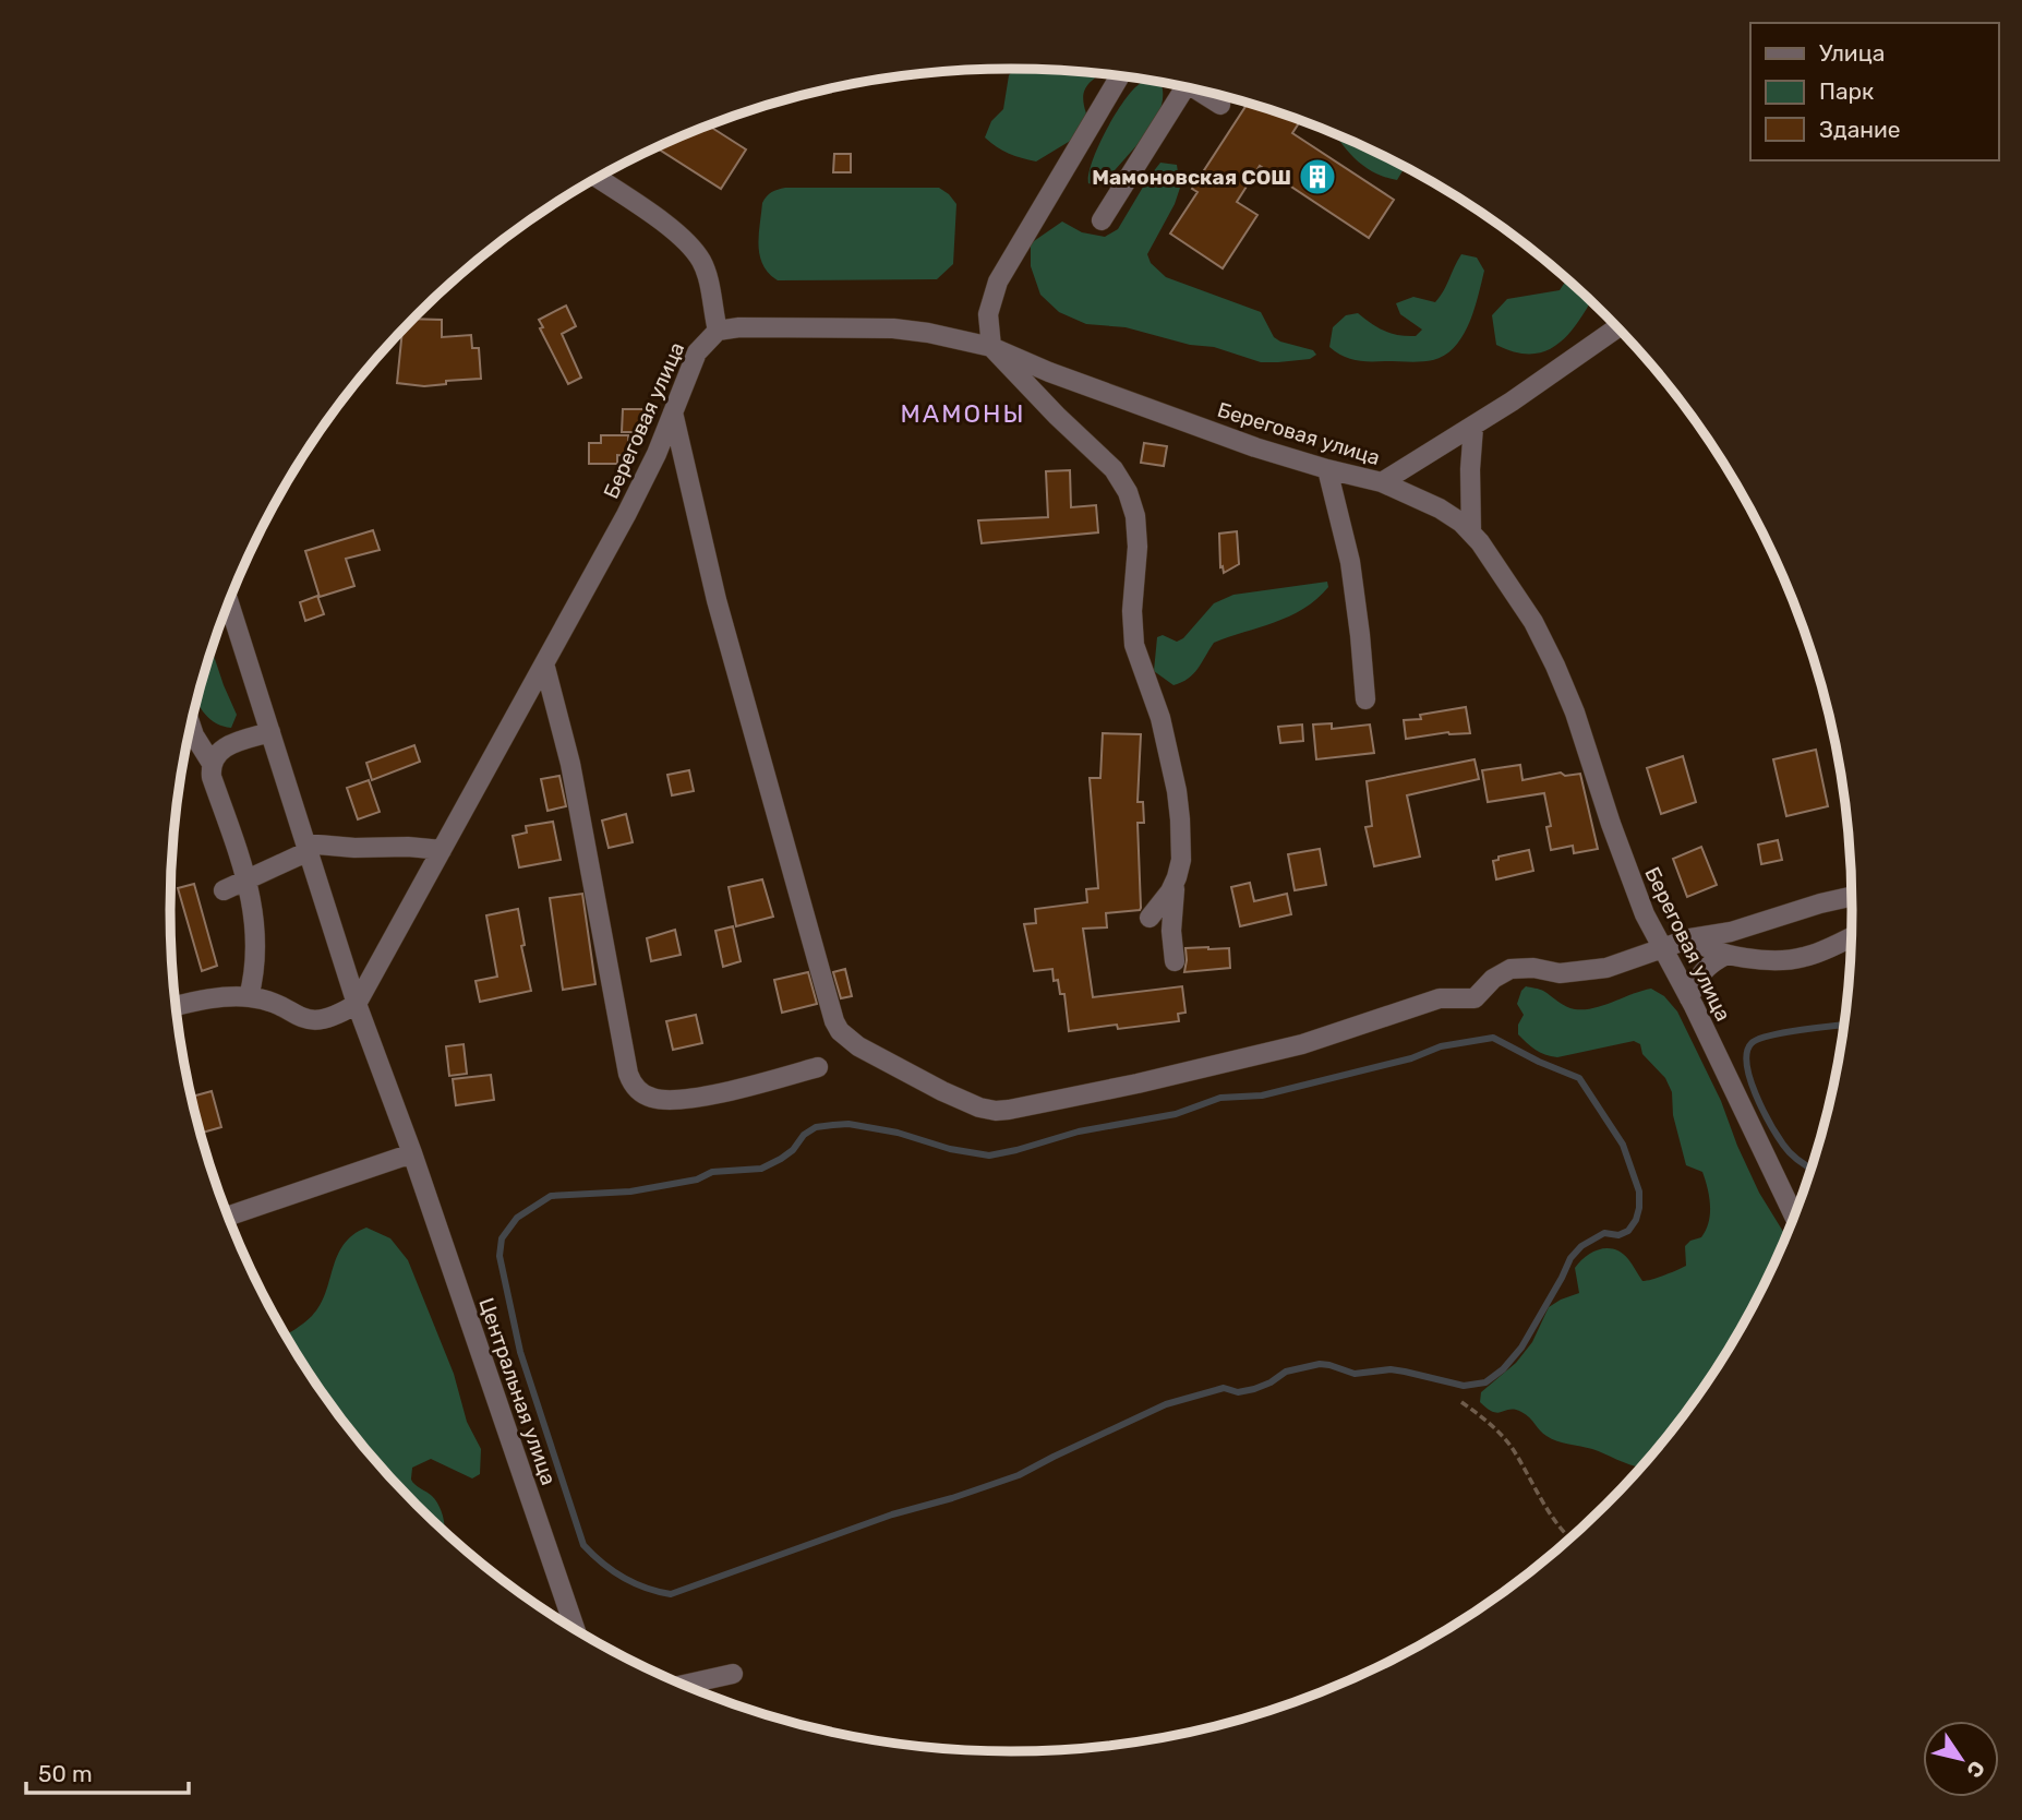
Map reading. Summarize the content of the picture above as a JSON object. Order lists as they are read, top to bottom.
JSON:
{
  "streets": {
    "street": ["Береговая улица", "Центральная улица"]
  },
  "crossings": [
    ["Береговая улица", "Центральная улица"]
  ],
  "districts": ["МАМОНЫ"],
  "places": {
    "building": ["Мамоновская СОШ"]
  },
  "legend": ["Улица", "Парк", "Здание"],
  "scale_bar": "50 m",
  "north": "bottom right"
}
